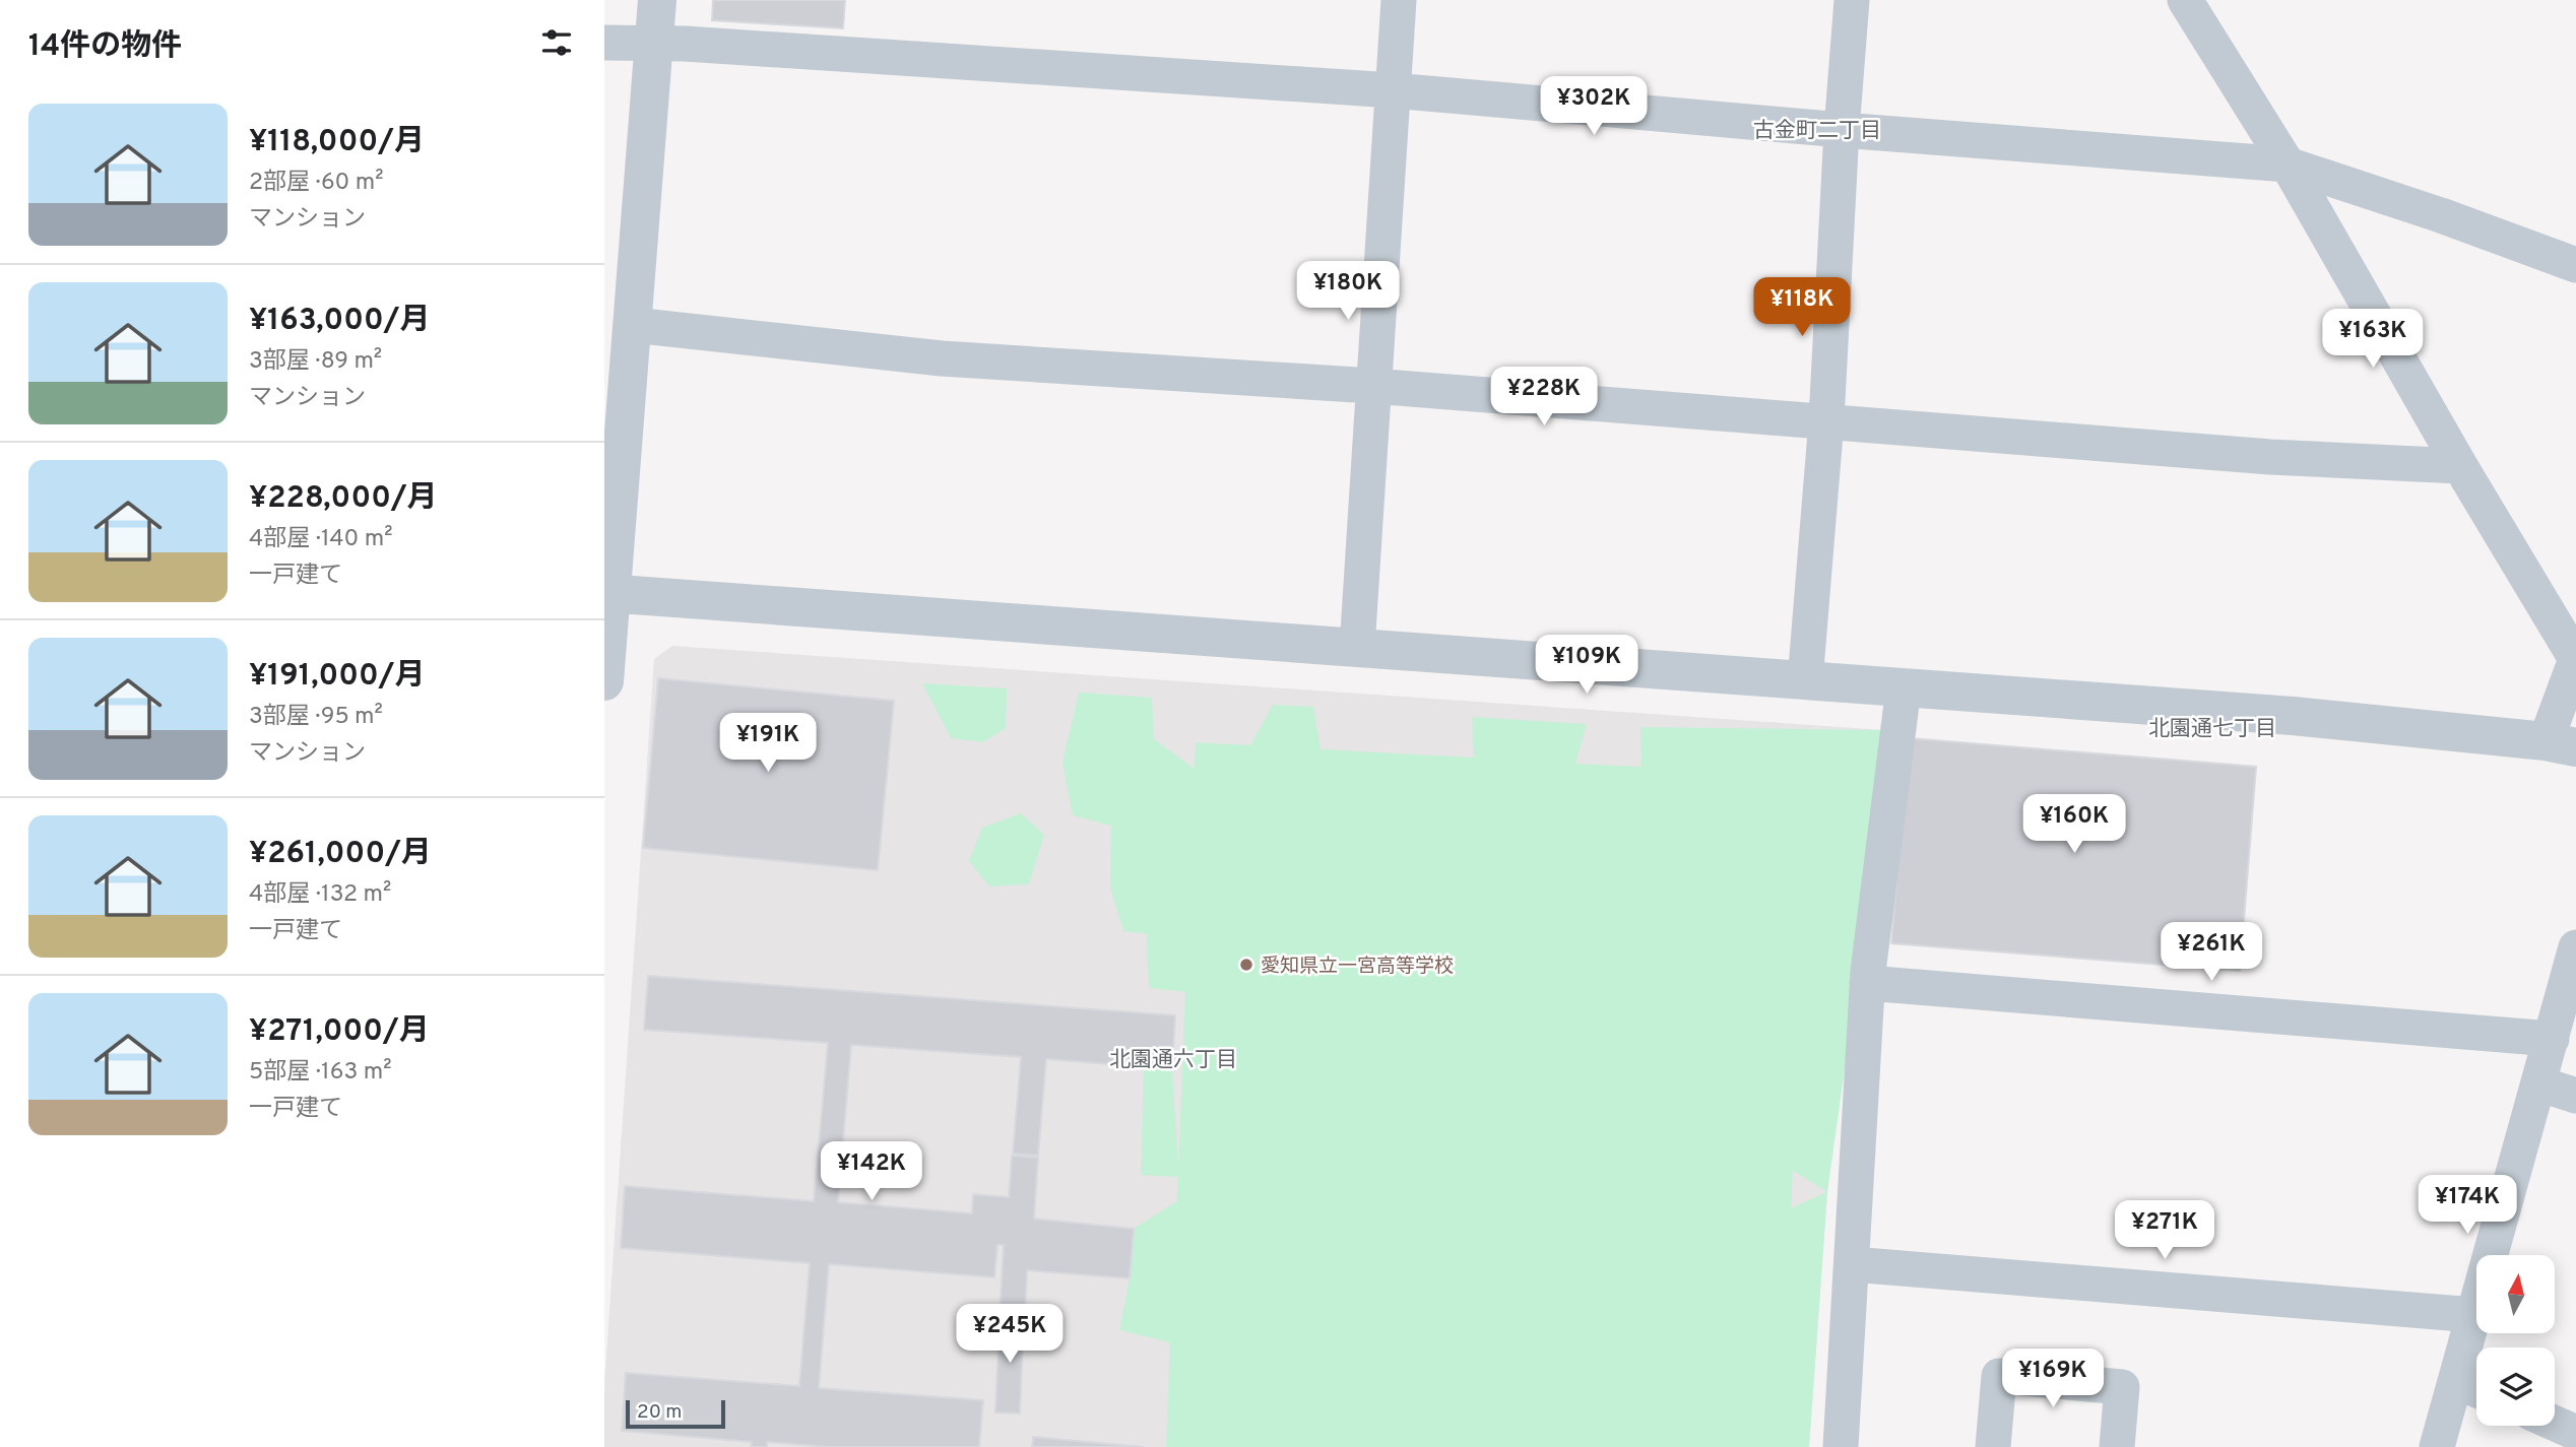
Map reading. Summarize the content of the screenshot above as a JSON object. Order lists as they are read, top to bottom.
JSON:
{
  "districts": ["古金町二丁目", "北園通七丁目", "北園通六丁目"],
  "places": ["愛知県立一宮高等学校"],
  "scale_bar": "20 m",
  "north": "top",
  "page": {
    "heading": "14件の物件",
    "price": [
      "¥302K",
      "¥180K",
      "¥118K",
      "¥163K",
      "¥228K",
      "¥109K",
      "¥191K",
      "¥160K",
      "¥261K",
      "¥142K",
      "¥174K",
      "¥271K",
      "¥245K",
      "¥169K"
    ],
    "list": [
      {
        "name": "¥118,000/月",
        "note": "2部屋 · 60 m² · マンション"
      },
      {
        "name": "¥163,000/月",
        "note": "3部屋 · 89 m² · マンション"
      },
      {
        "name": "¥228,000/月",
        "note": "4部屋 · 140 m² · 一戸建て"
      },
      {
        "name": "¥191,000/月",
        "note": "3部屋 · 95 m² · マンション"
      },
      {
        "name": "¥261,000/月",
        "note": "4部屋 · 132 m² · 一戸建て"
      },
      {
        "name": "¥271,000/月",
        "note": "5部屋 · 163 m² · 一戸建て"
      }
    ],
    "scale": "20 m"
  }
}
